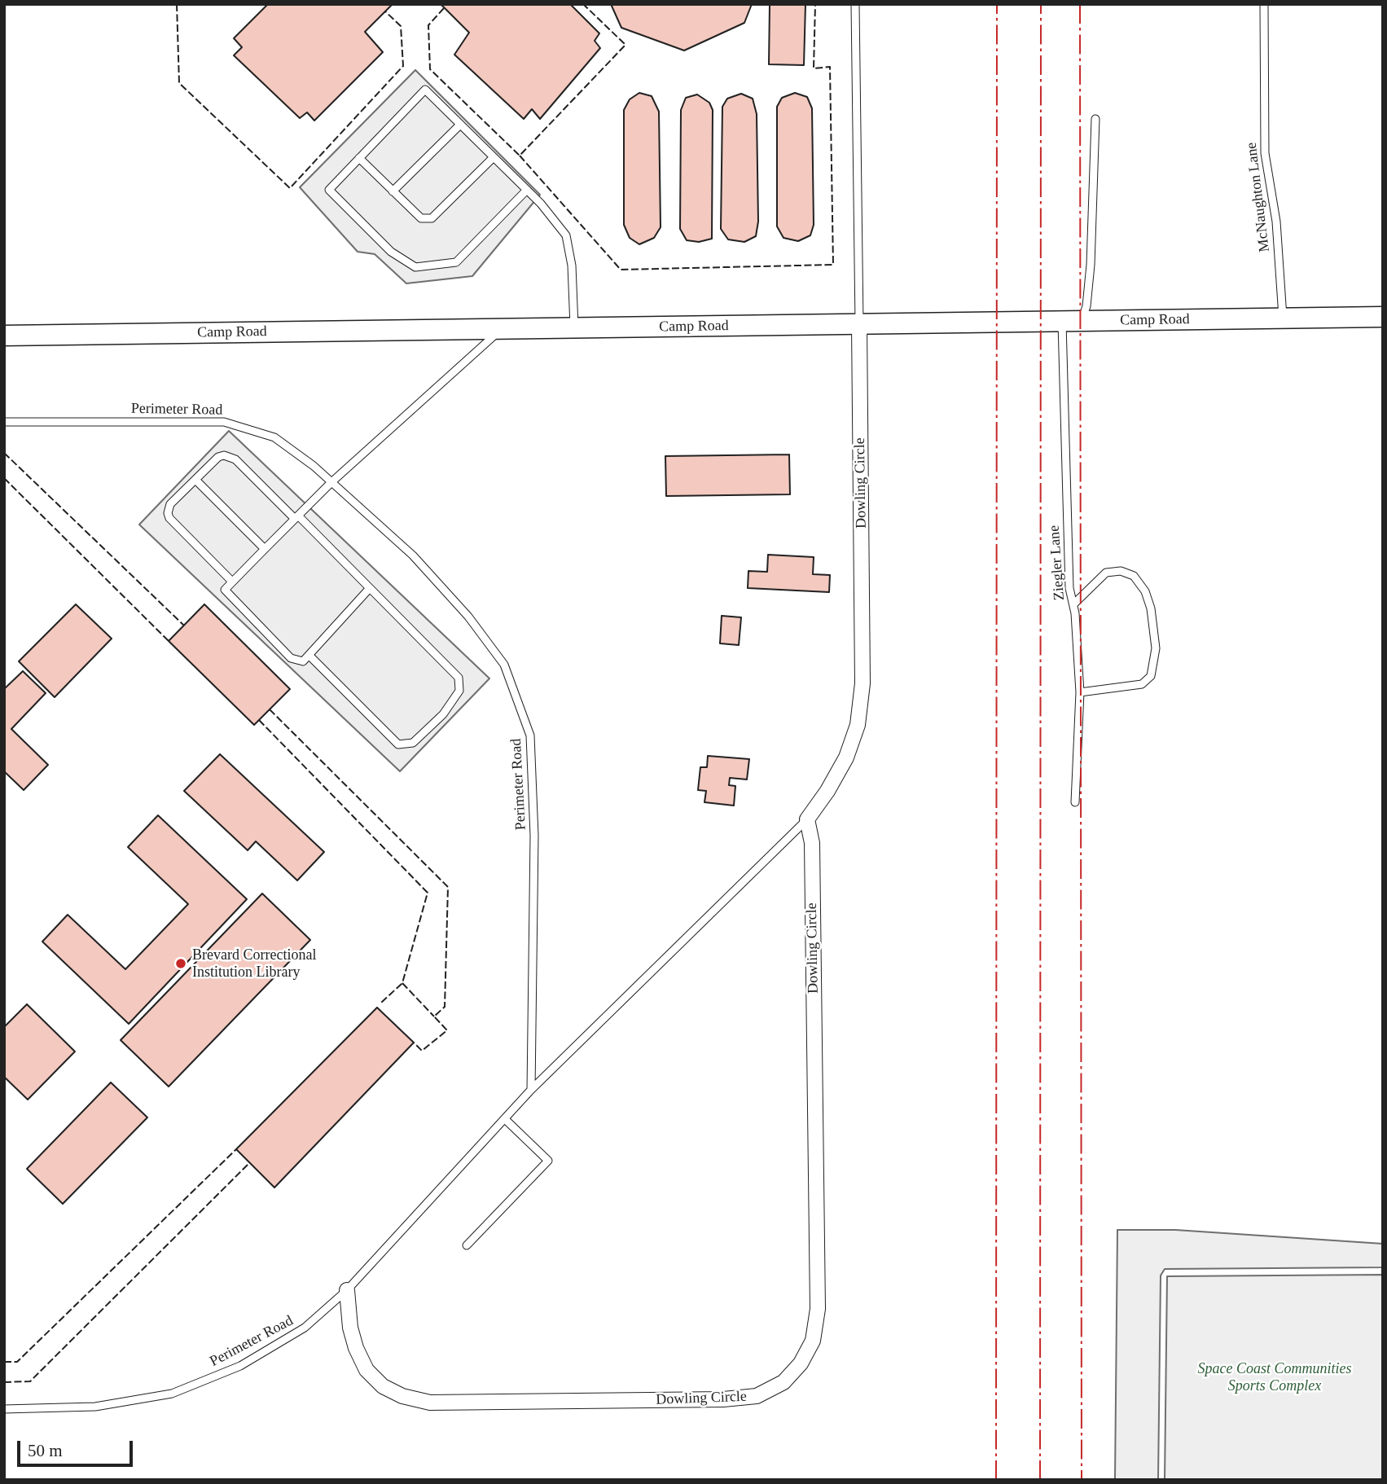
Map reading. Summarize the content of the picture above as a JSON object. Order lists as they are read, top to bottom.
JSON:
{
  "streets": {
    "street": ["Camp Road", "Dowling Circle"],
    "lane": ["McNaughton Lane", "Perimeter Road", "Ziegler Lane"]
  },
  "crossings": [
    ["McNaughton Lane", "Camp Road"],
    ["Camp Road", "Dowling Circle"],
    ["Camp Road", "Ziegler Lane"],
    ["Perimeter Road", "Dowling Circle"]
  ],
  "parks": ["Space Coast Communities Sports Complex"],
  "places": ["Brevard Correctional Institution Library"],
  "scale_bar": "50 m"
}
